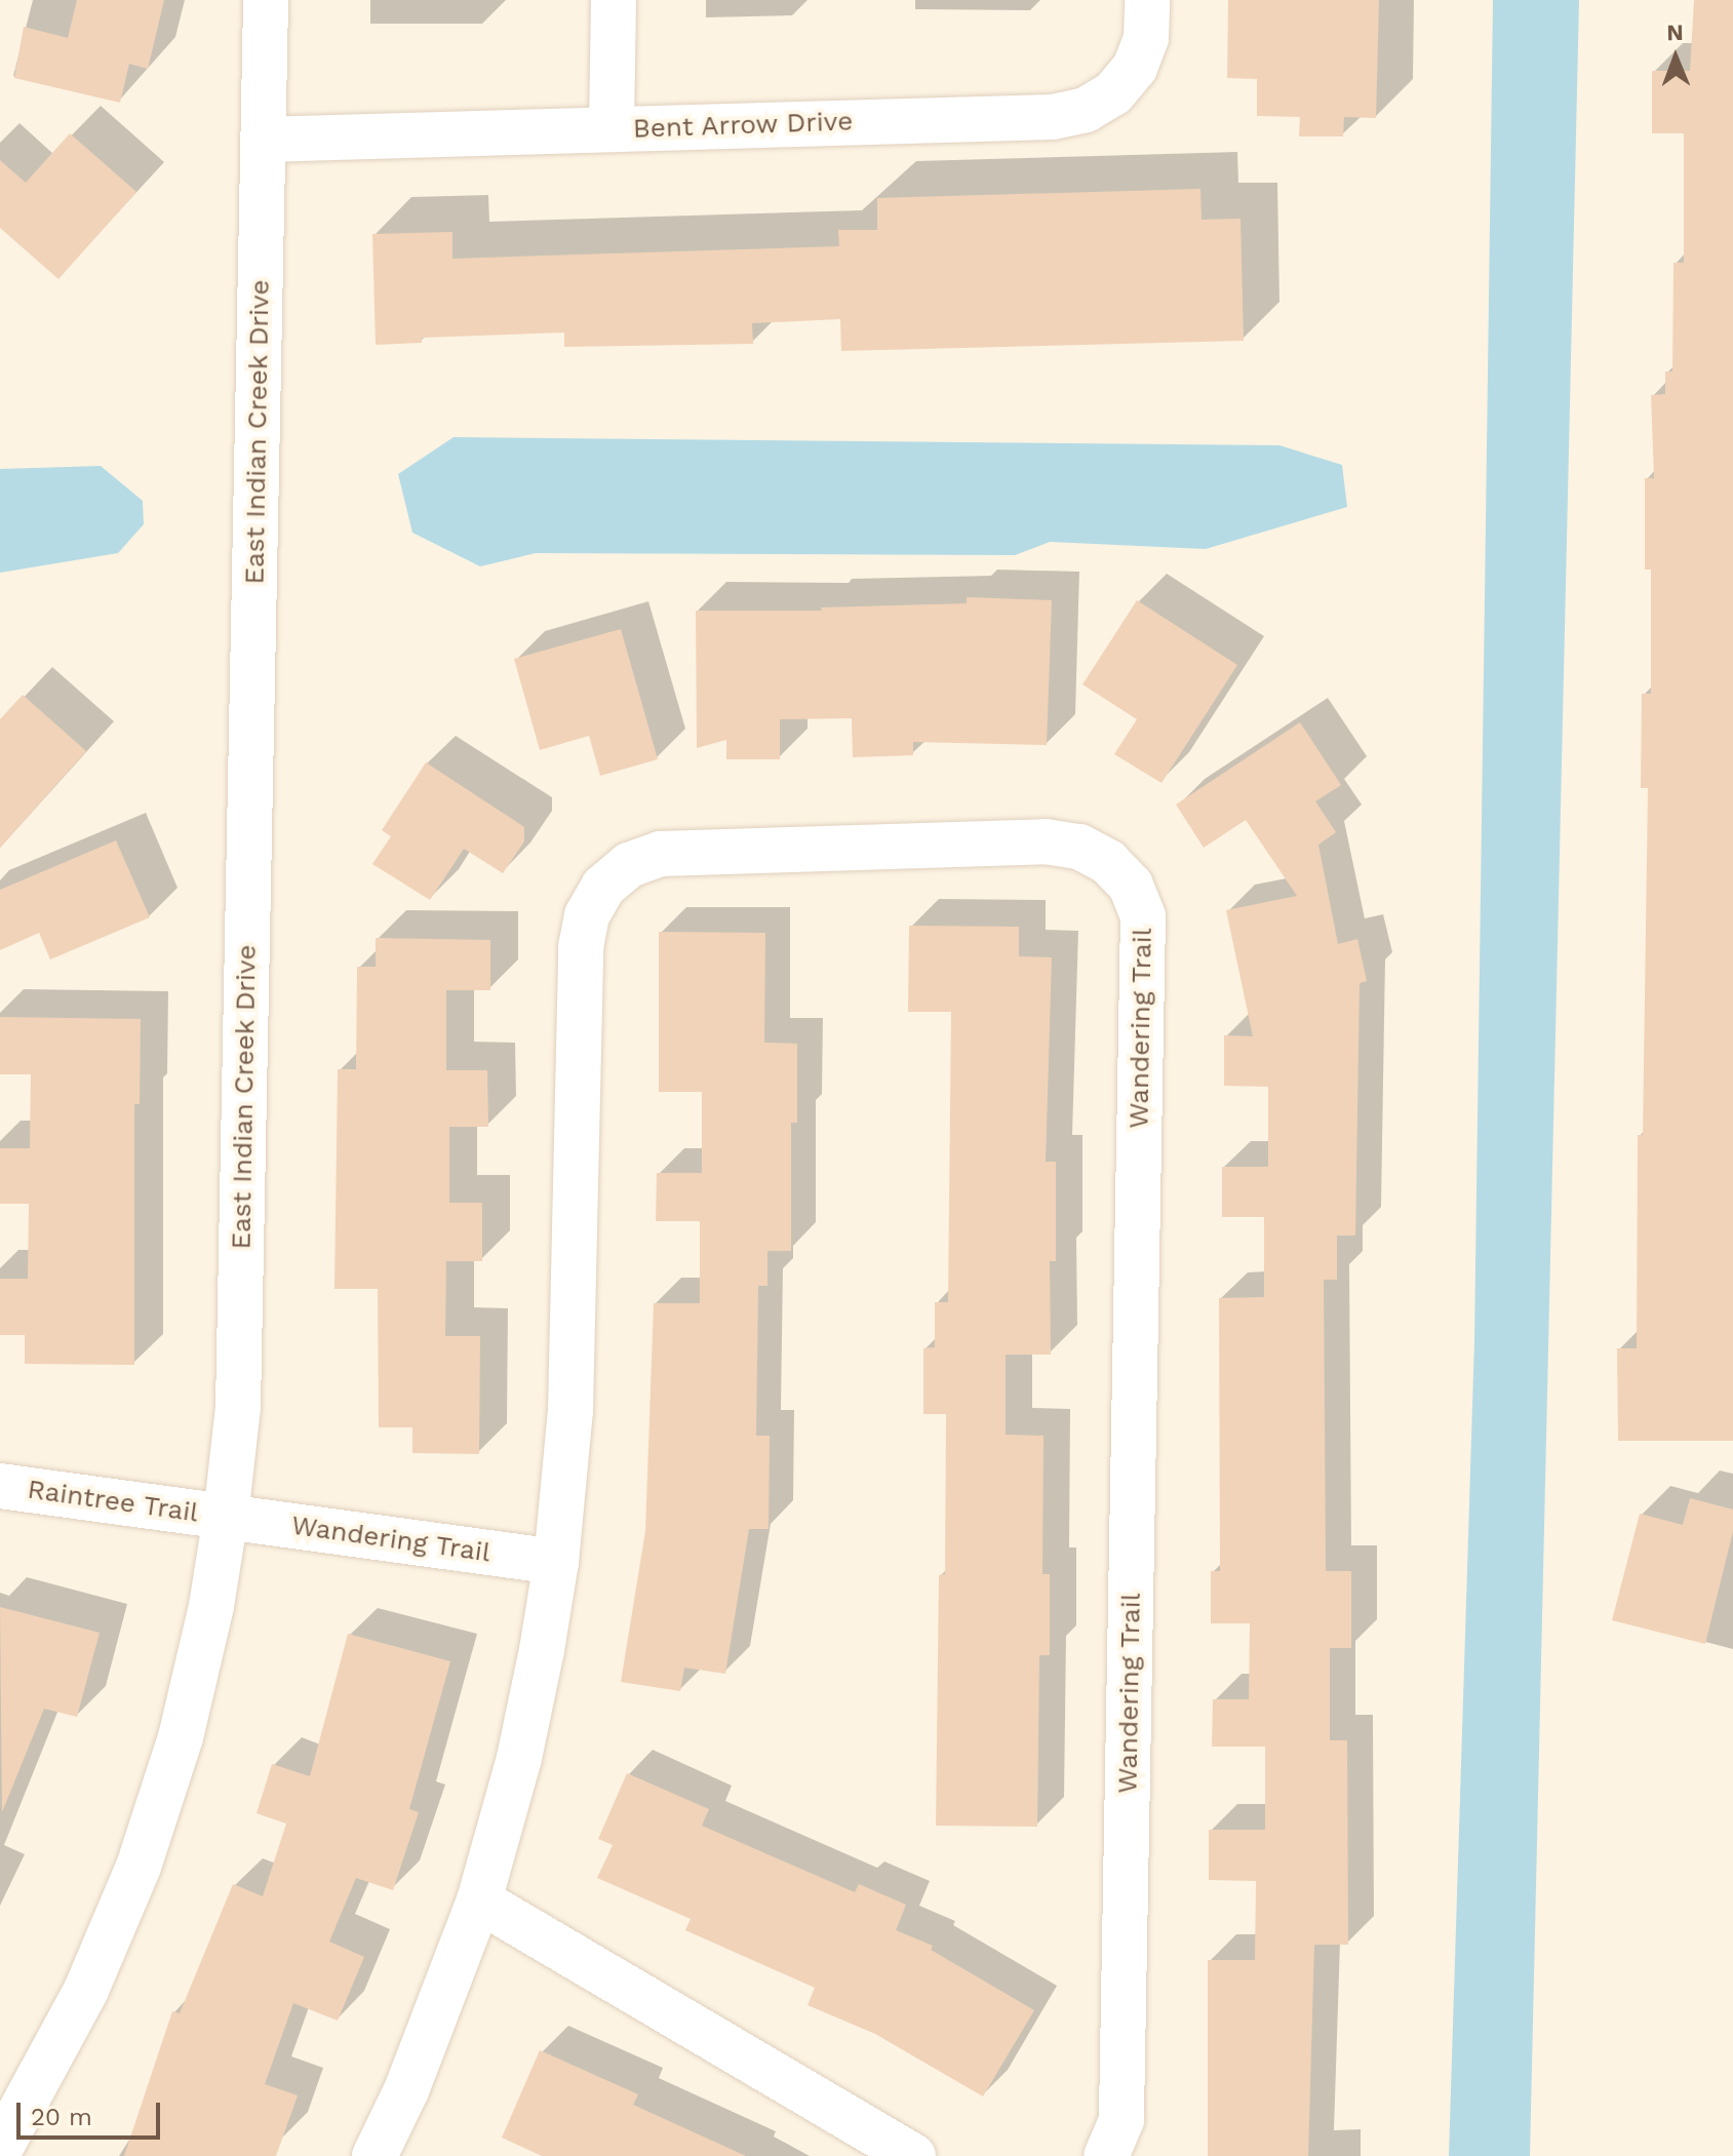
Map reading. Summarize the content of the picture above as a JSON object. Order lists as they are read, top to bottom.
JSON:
{
  "streets": {
    "street": [
      "Bent Arrow Drive",
      "East Indian Creek Drive",
      "Wandering Trail",
      "Raintree Trail"
    ]
  },
  "crossings": [
    ["Bent Arrow Drive", "East Indian Creek Drive"],
    ["East Indian Creek Drive", "Wandering Trail"],
    ["East Indian Creek Drive", "Raintree Trail"],
    ["Wandering Trail", "Raintree Trail"]
  ],
  "scale_bar": "20 m",
  "north": "top"
}
